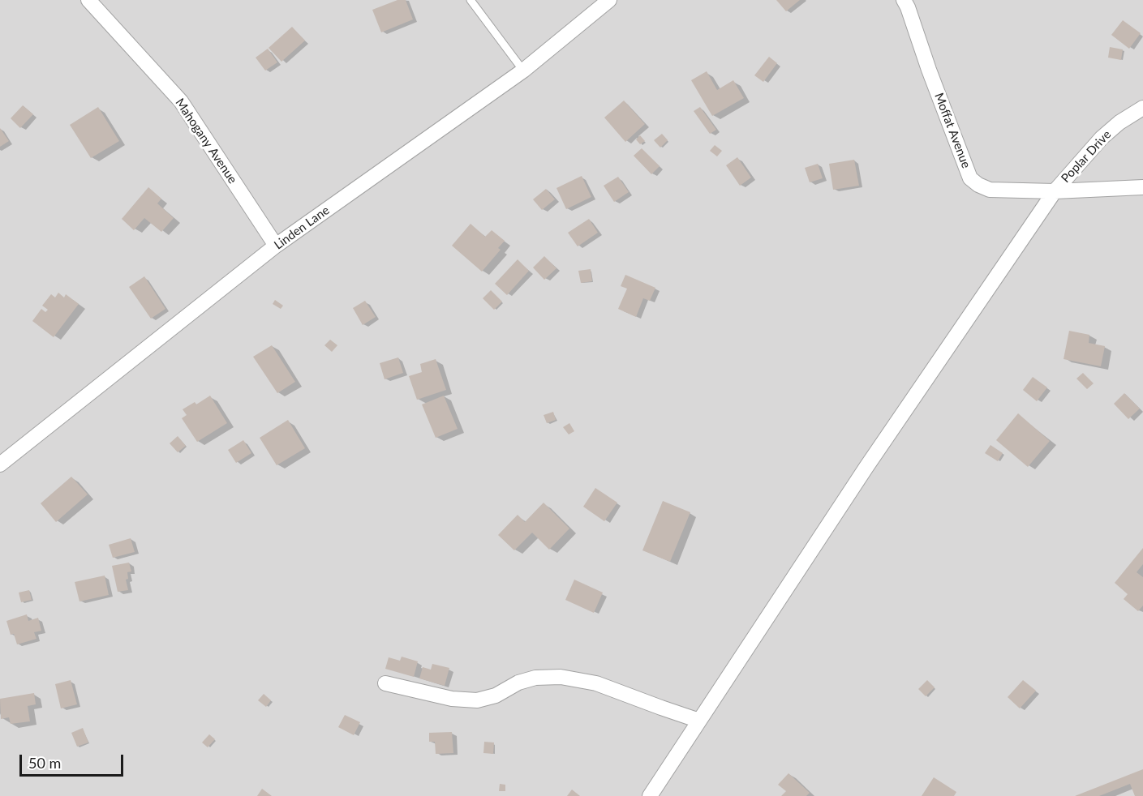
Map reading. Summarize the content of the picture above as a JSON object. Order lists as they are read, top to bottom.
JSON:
{
  "streets": {
    "street": [
      "Moffat Avenue",
      "Mahogany Avenue",
      "Poplar Drive",
      "Linden Lane"
    ]
  },
  "crossings": [
    ["Moffat Avenue", "Poplar Drive"],
    ["Mahogany Avenue", "Linden Lane"]
  ],
  "scale_bar": "50 m"
}
